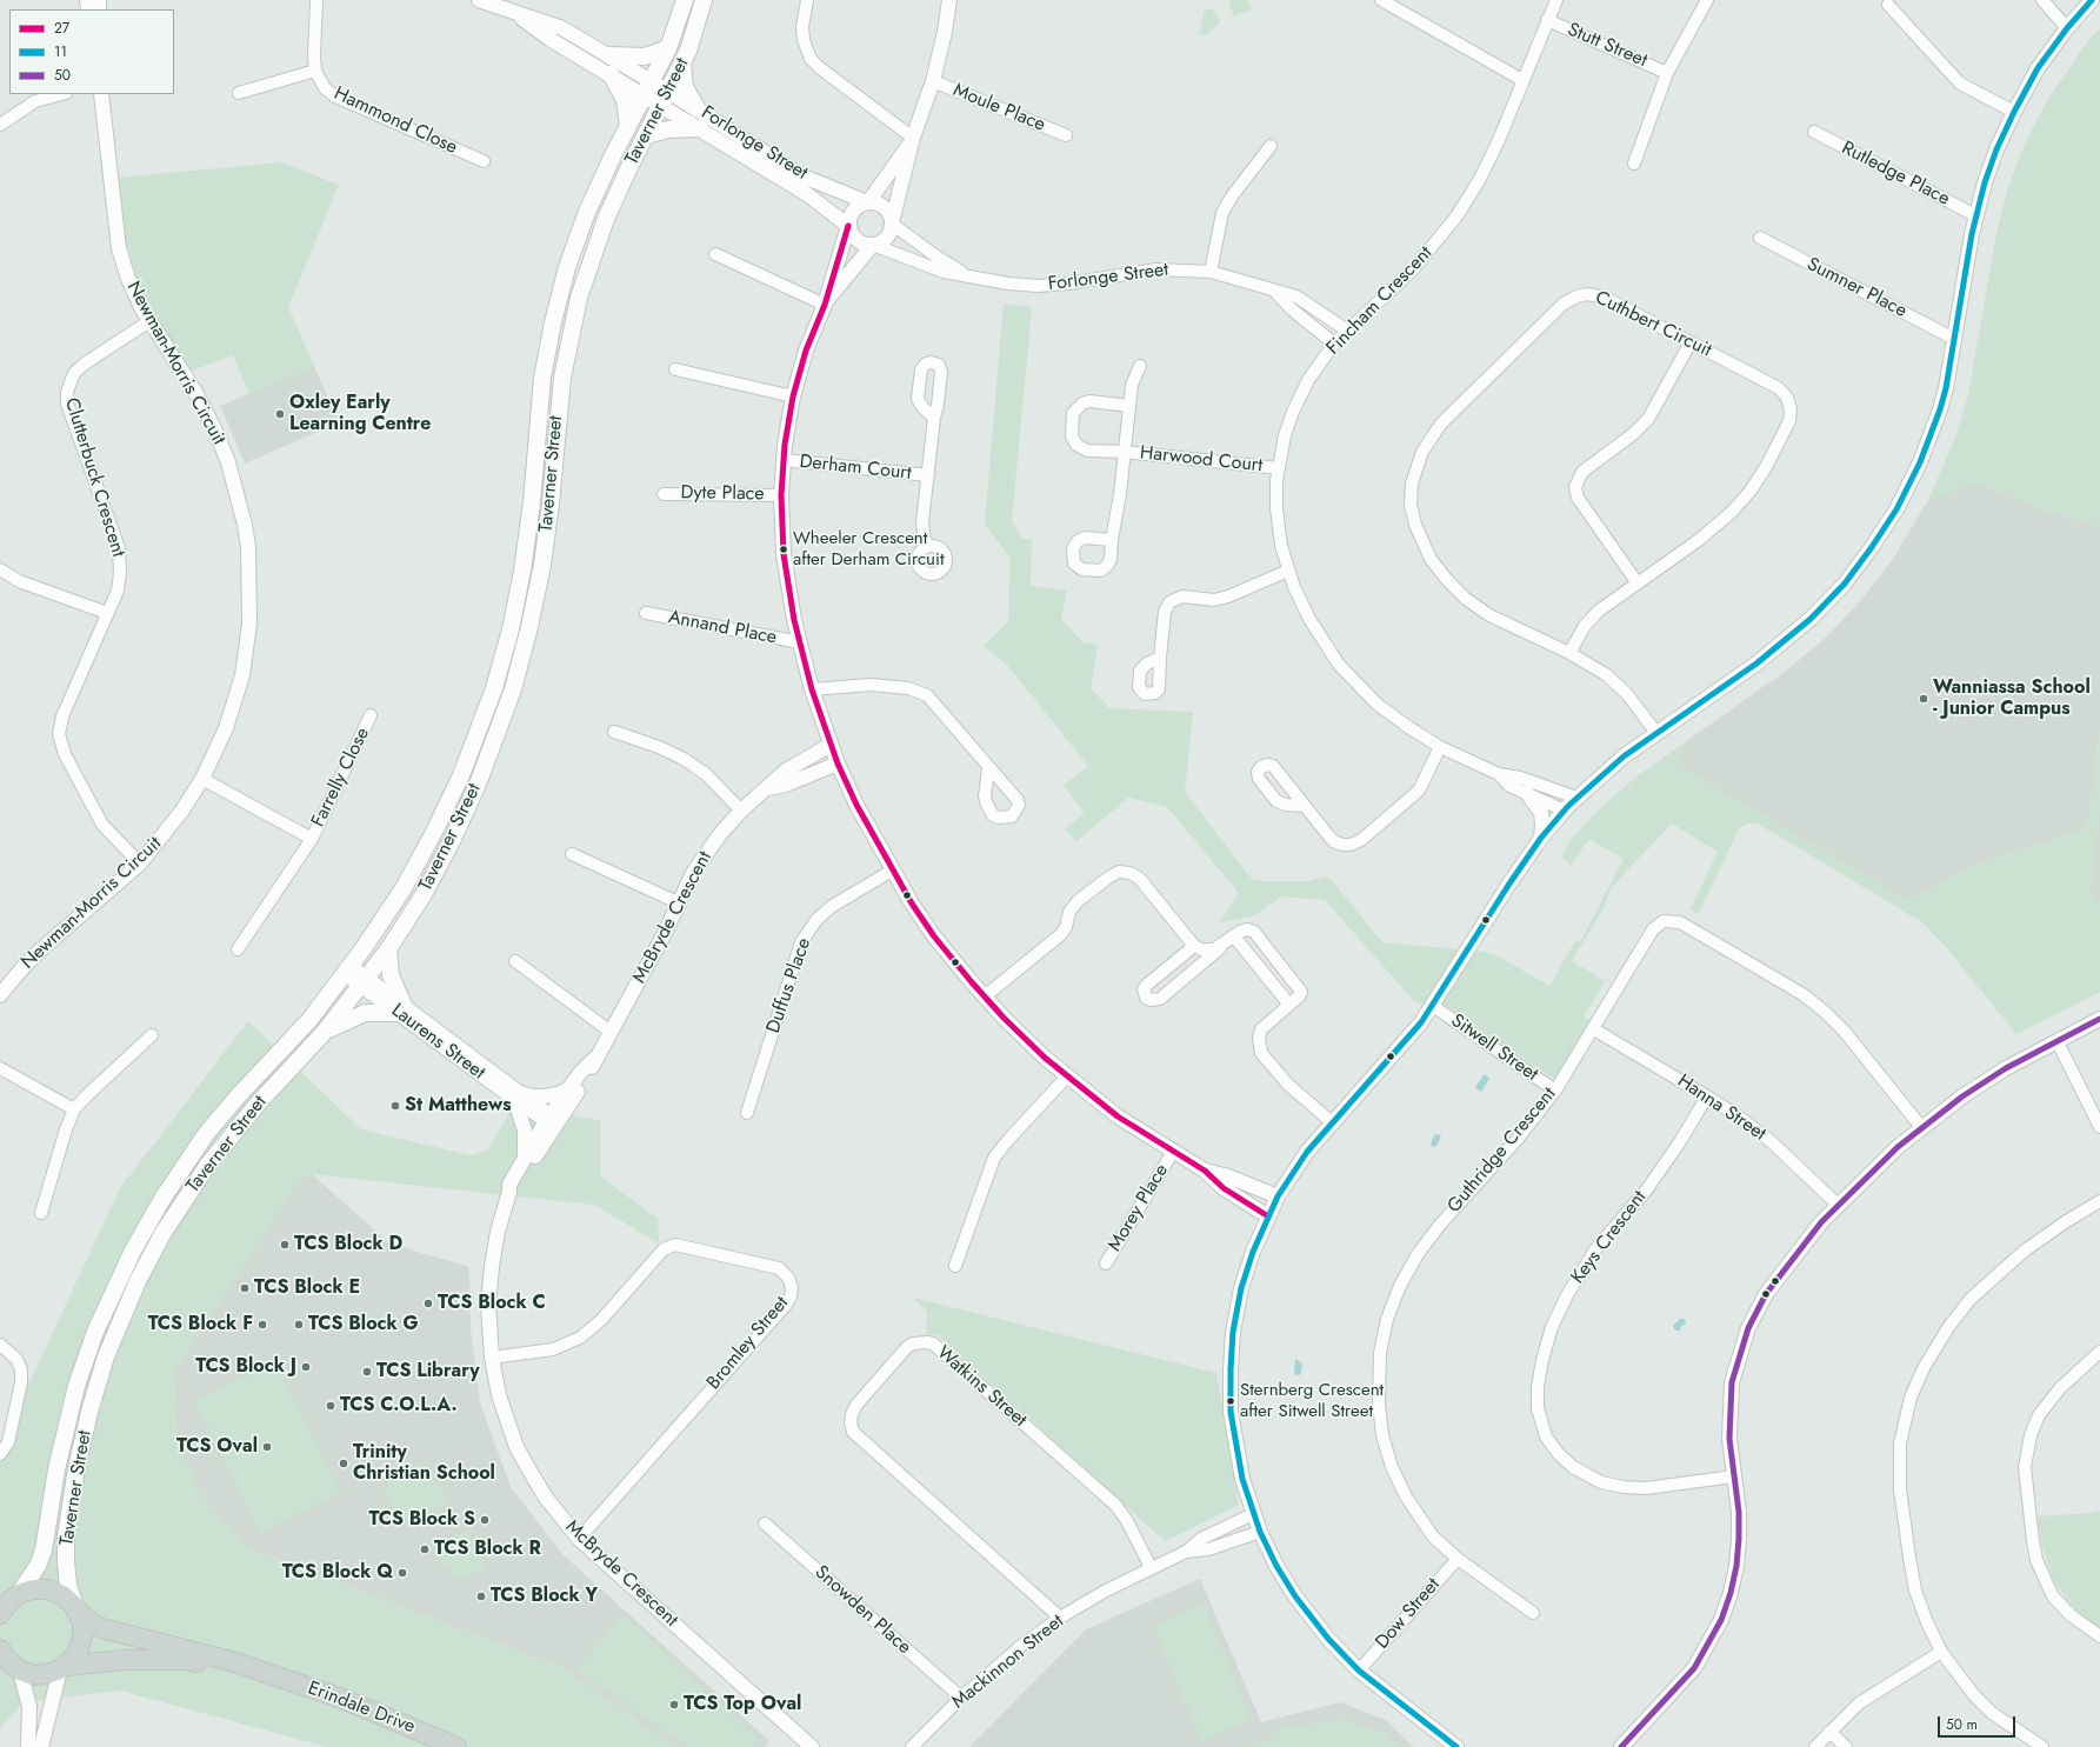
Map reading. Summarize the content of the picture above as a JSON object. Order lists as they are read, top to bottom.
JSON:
{
  "streets": {
    "main road": ["Taverner Street", "Erindale Drive"],
    "street": [
      "Stutt Street",
      "Moule Place",
      "Hammond Close",
      "Forlonge Street",
      "Rutledge Place",
      "Sumner Place",
      "Fincham Crescent",
      "Cuthbert Circuit",
      "Newman-Morris Circuit",
      "Harwood Court",
      "Derham Court",
      "Clutterbuck Crescent",
      "Dyte Place",
      "Annand Place",
      "Farrelly Close",
      "McBryde Crescent",
      "Duffus Place",
      "Laurens Street",
      "Sitwell Street",
      "Hanna Street",
      "Guthridge Crescent",
      "Morey Place",
      "Keys Crescent",
      "Bromley Street",
      "Watkins Street",
      "Snowden Place",
      "Dow Street",
      "Mackinnon Street"
    ]
  },
  "crossings": [
    ["Stutt Street", "Fincham Crescent"],
    ["Taverner Street", "Forlonge Street"],
    ["Taverner Street", "Laurens Street"],
    ["Taverner Street", "Erindale Drive"],
    ["Forlonge Street", "Fincham Crescent"],
    ["Fincham Crescent", "Harwood Court"],
    ["Newman-Morris Circuit", "Clutterbuck Crescent"],
    ["Newman-Morris Circuit", "Farrelly Close"],
    ["McBryde Crescent", "Laurens Street"],
    ["McBryde Crescent", "Bromley Street"],
    ["Sitwell Street", "Guthridge Crescent"],
    ["Hanna Street", "Guthridge Crescent"],
    ["Hanna Street", "Keys Crescent"],
    ["Guthridge Crescent", "Dow Street"],
    ["Watkins Street", "Mackinnon Street"],
    ["Snowden Place", "Mackinnon Street"]
  ],
  "places": [
    "Oxley Early Learning Centre",
    "Wheeler Crescent after Derham Circuit",
    "Wanniassa School - Junior Campus",
    "St Matthews",
    "TCS Block D",
    "TCS Block E",
    "TCS Block C",
    "TCS Block F",
    "TCS Block G",
    "TCS Block J",
    "TCS Library",
    "Sternberg Crescent after Sitwell Street",
    "TCS C.O.L.A.",
    "TCS Oval",
    "Trinity Christian School",
    "TCS Block S",
    "TCS Block R",
    "TCS Block Q",
    "TCS Block Y",
    "TCS Top Oval"
  ],
  "lines": ["transit line 11", "transit line 27", "transit line 50"],
  "legend": ["27", "11", "50"],
  "scale_bar": "50 m"
}
